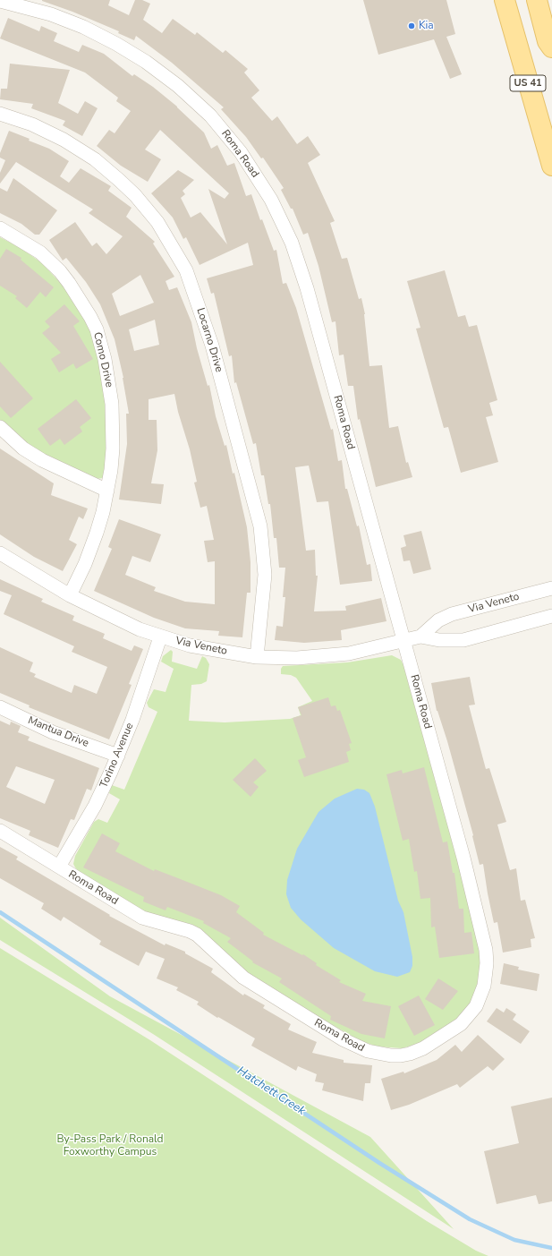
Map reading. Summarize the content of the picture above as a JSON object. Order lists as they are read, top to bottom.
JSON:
{
  "streets": {
    "main road": ["US 41"],
    "street": [
      "Roma Road",
      "Locarno Drive",
      "Como Drive",
      "Via Veneto",
      "Mantua Drive",
      "Torino Avenue"
    ]
  },
  "crossings": [
    ["Roma Road", "Via Veneto"],
    ["Roma Road", "Torino Avenue"],
    ["Locarno Drive", "Via Veneto"],
    ["Como Drive", "Via Veneto"],
    ["Via Veneto", "Torino Avenue"],
    ["Mantua Drive", "Torino Avenue"]
  ],
  "water": ["Hatchett Creek"],
  "parks": ["By-Pass Park / Ronald Foxworthy Campus"],
  "places": ["Kia"]
}
